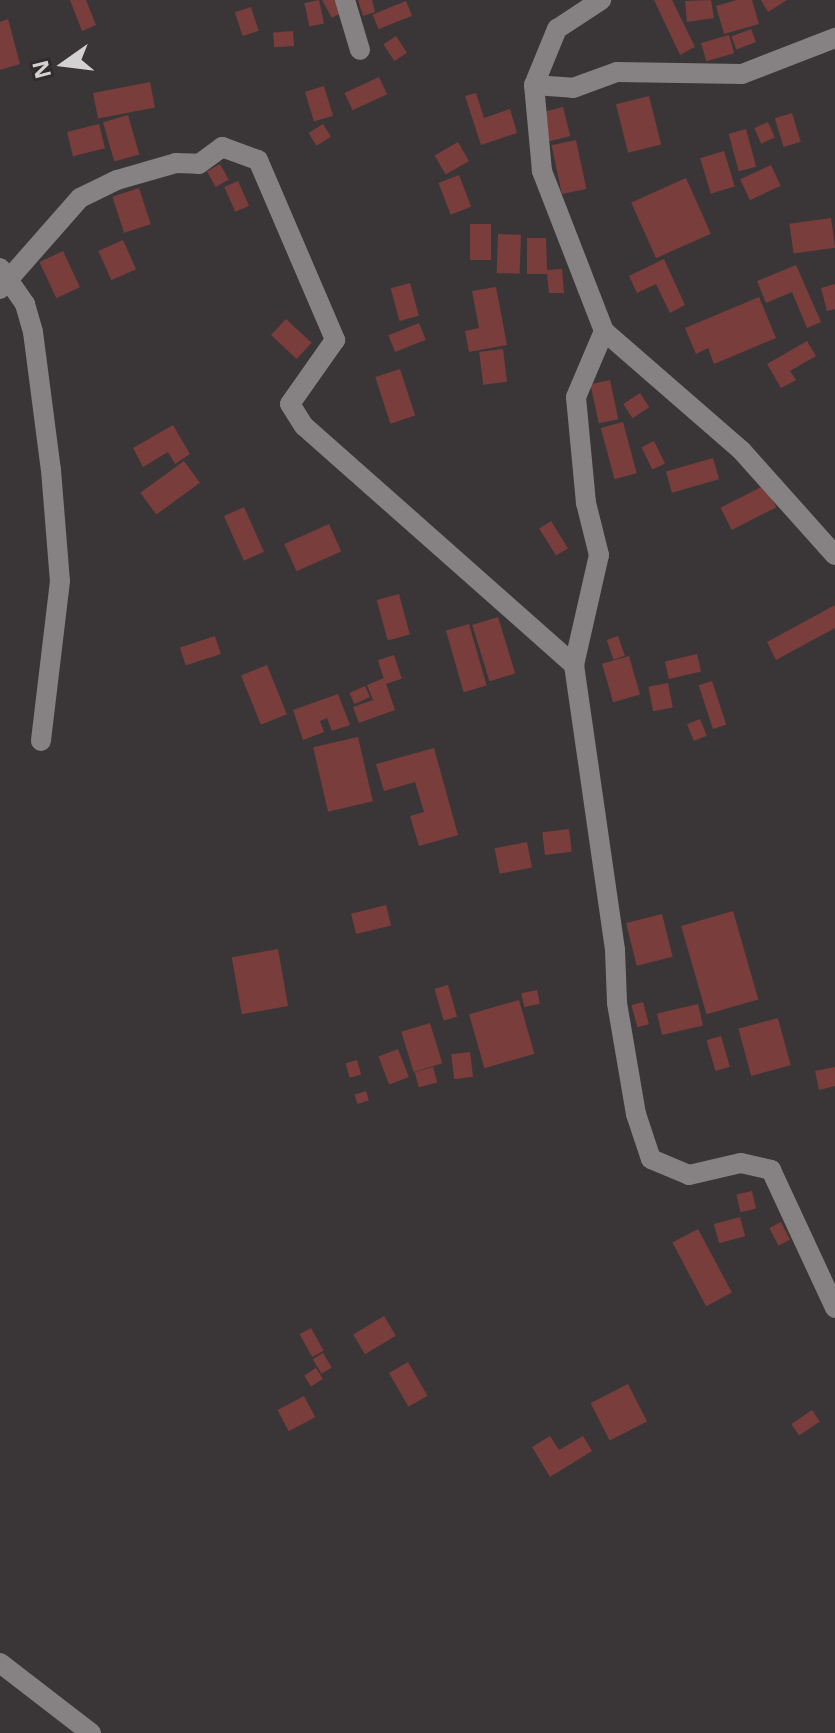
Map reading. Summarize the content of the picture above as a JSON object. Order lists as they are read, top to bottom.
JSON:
{
  "north": "left"
}
